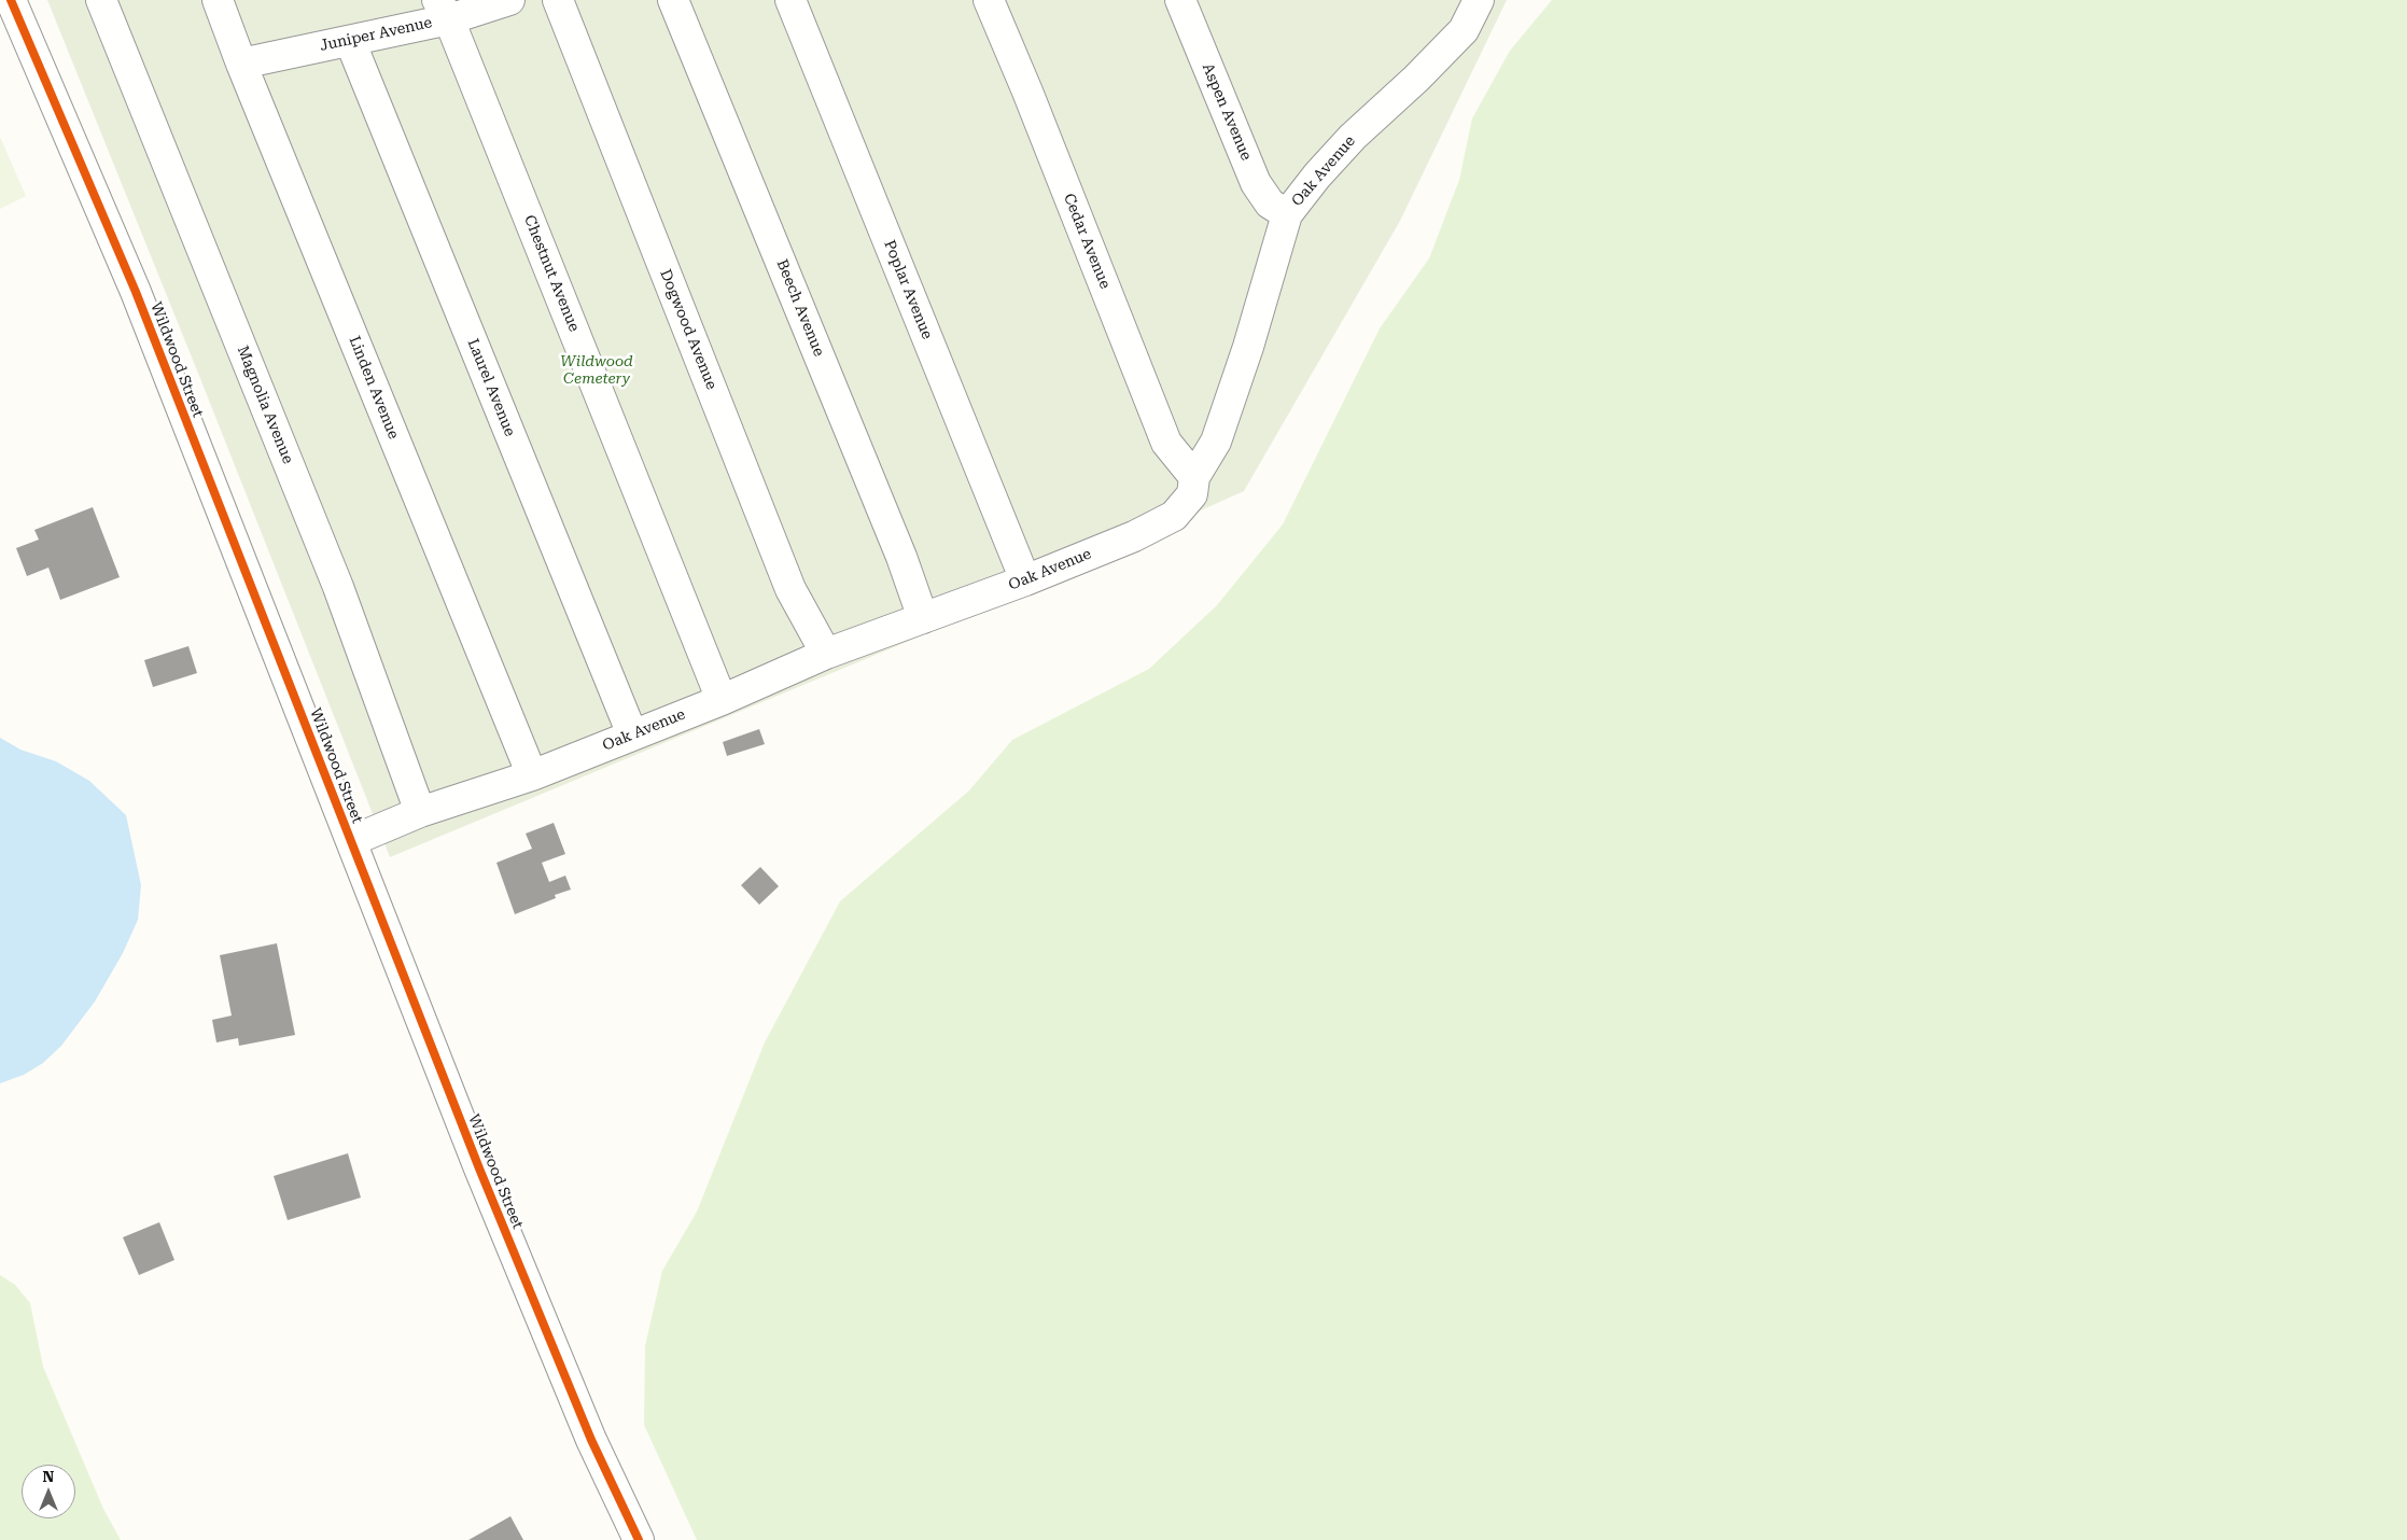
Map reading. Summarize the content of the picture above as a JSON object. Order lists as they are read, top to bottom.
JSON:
{
  "streets": {
    "street": [
      "Juniper Avenue",
      "Aspen Avenue",
      "Oak Avenue",
      "Cedar Avenue",
      "Chestnut Avenue",
      "Poplar Avenue",
      "Beech Avenue",
      "Dogwood Avenue",
      "Wildwood Street",
      "Linden Avenue",
      "Laurel Avenue",
      "Magnolia Avenue"
    ]
  },
  "crossings": [
    ["Juniper Avenue", "Chestnut Avenue"],
    ["Juniper Avenue", "Linden Avenue"],
    ["Juniper Avenue", "Laurel Avenue"],
    ["Aspen Avenue", "Oak Avenue"],
    ["Oak Avenue", "Cedar Avenue"],
    ["Oak Avenue", "Chestnut Avenue"],
    ["Oak Avenue", "Poplar Avenue"],
    ["Oak Avenue", "Beech Avenue"],
    ["Oak Avenue", "Dogwood Avenue"],
    ["Oak Avenue", "Wildwood Street"],
    ["Oak Avenue", "Linden Avenue"],
    ["Oak Avenue", "Laurel Avenue"],
    ["Oak Avenue", "Magnolia Avenue"]
  ],
  "parks": ["Wildwood Cemetery"],
  "north": "top"
}
